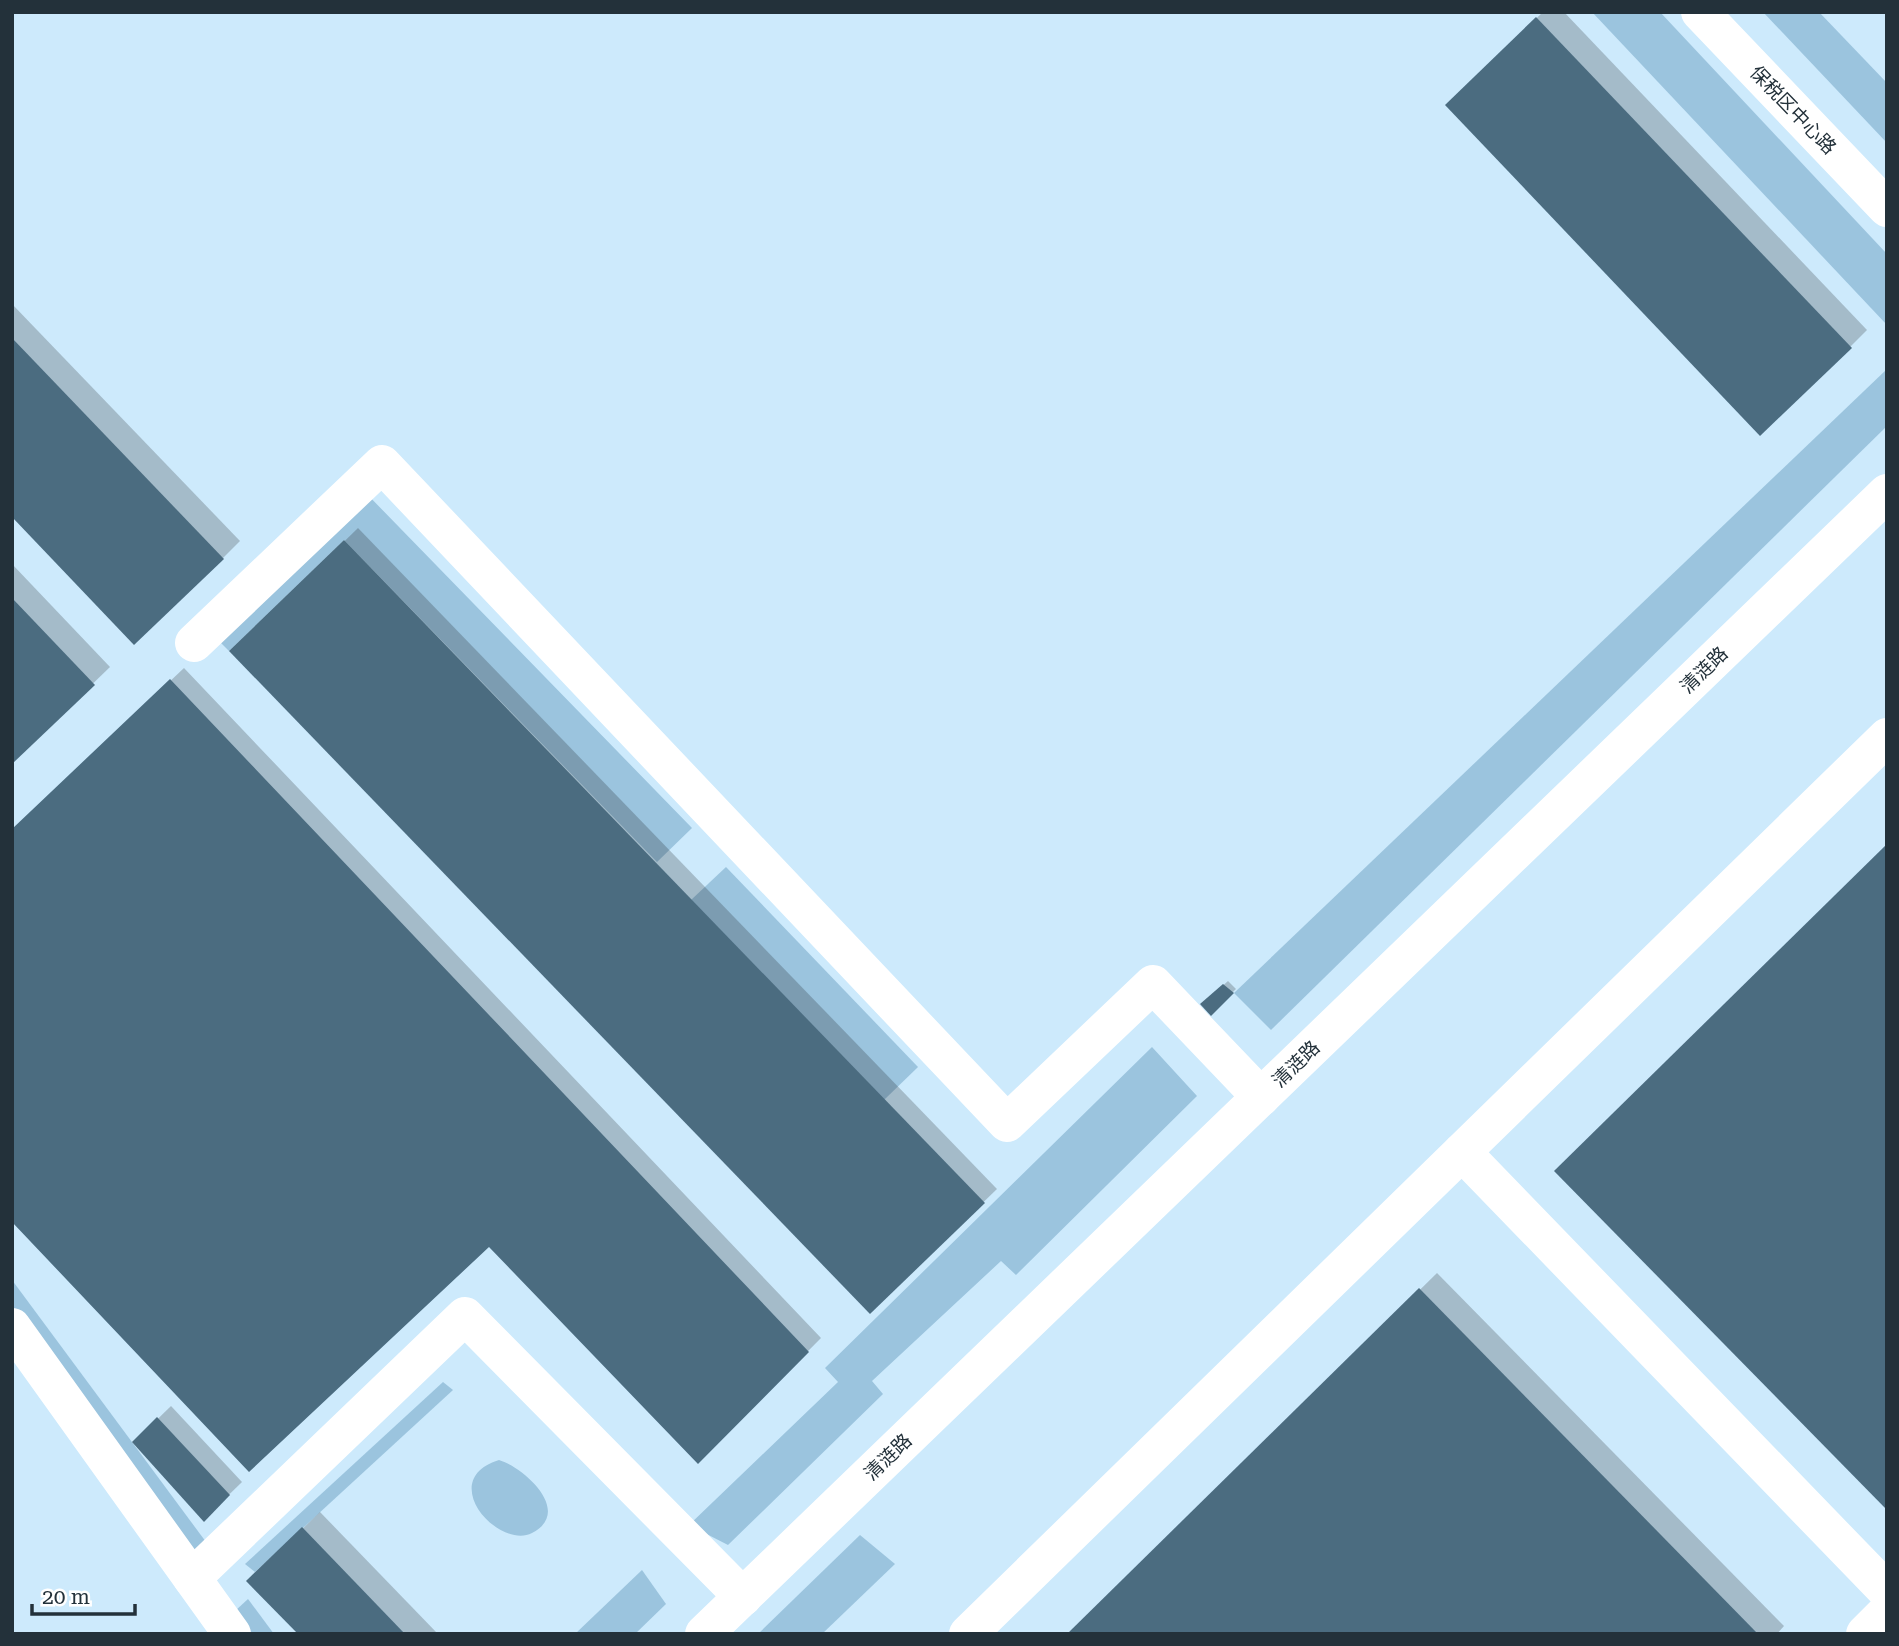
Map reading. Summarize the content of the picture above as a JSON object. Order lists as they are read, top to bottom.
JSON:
{
  "streets": {
    "street": ["保税区中心路", "清涟路"]
  },
  "scale_bar": "20 m"
}
